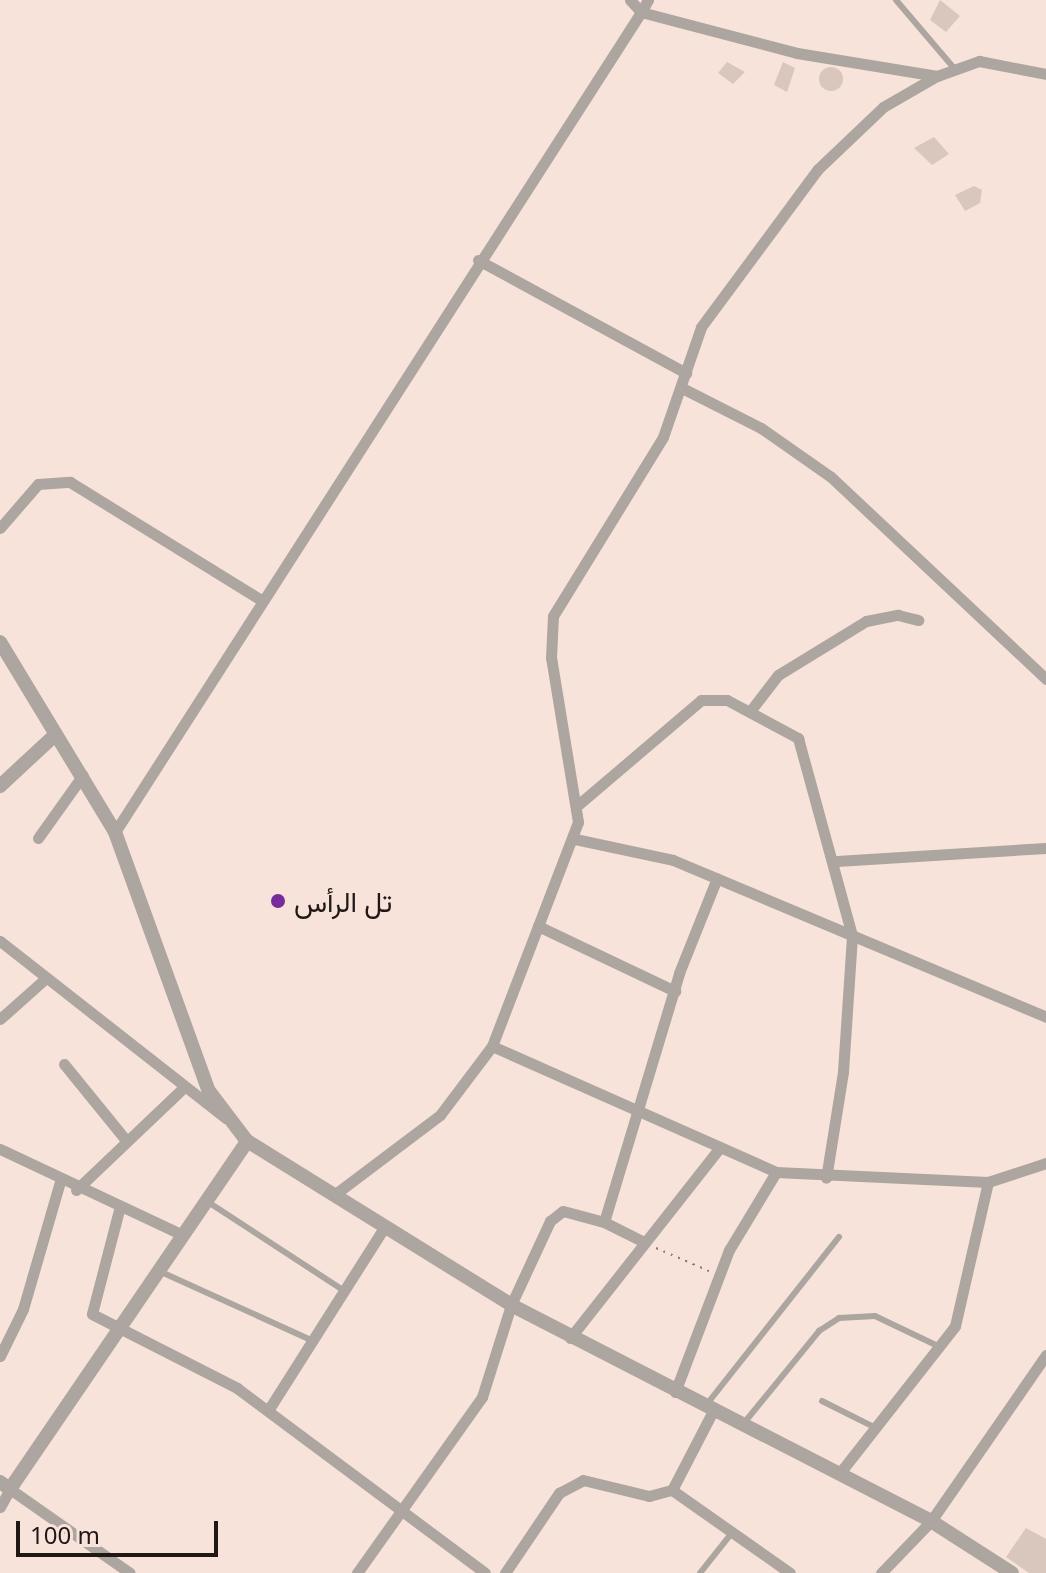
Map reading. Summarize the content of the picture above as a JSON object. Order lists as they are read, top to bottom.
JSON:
{
  "places": ["تل الرأس"],
  "scale_bar": "100 m"
}
